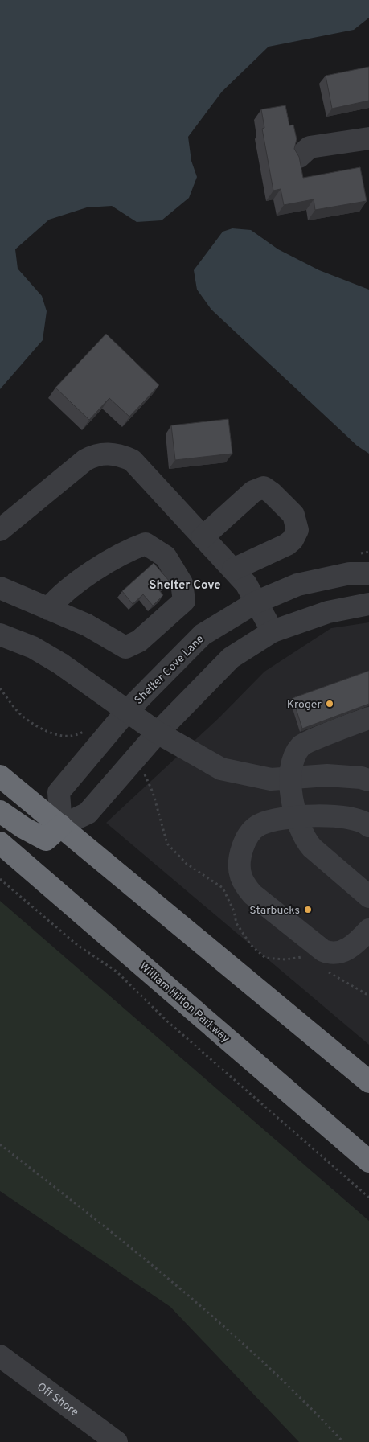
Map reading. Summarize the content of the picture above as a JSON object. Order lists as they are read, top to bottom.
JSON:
{
  "streets": {
    "highway": ["William Hilton Parkway"],
    "street": ["Shelter Cove Lane", "Off Shore"]
  },
  "districts": ["Shelter Cove"],
  "places": ["Kroger", "Starbucks"]
}
